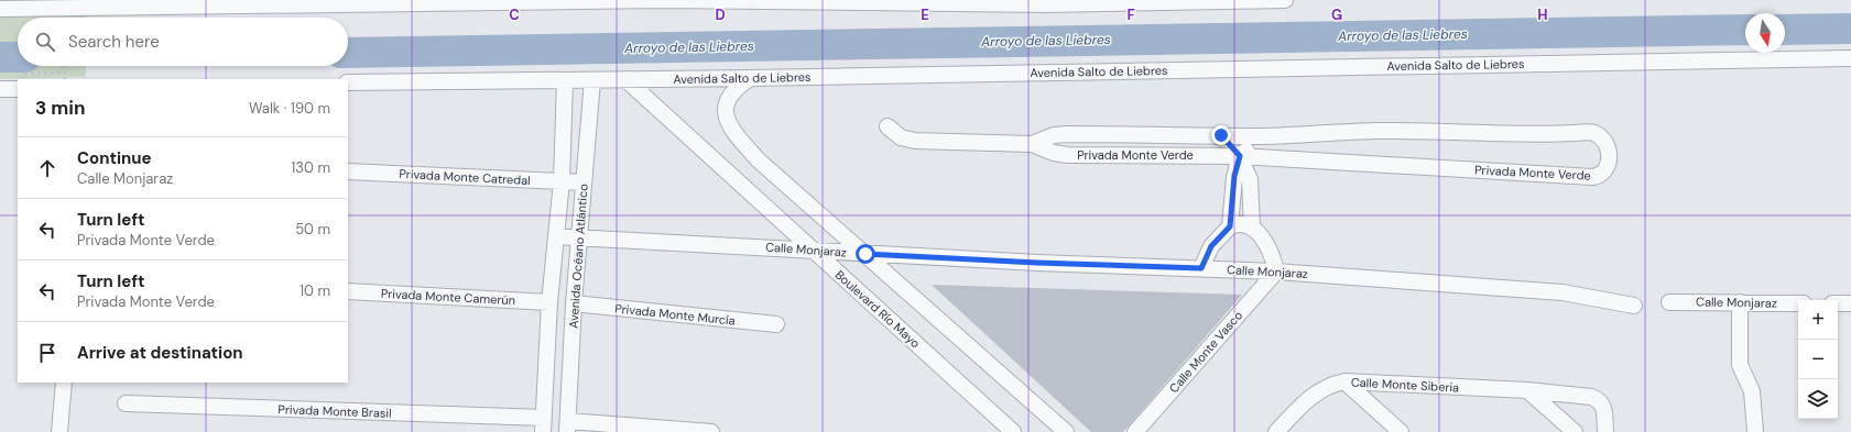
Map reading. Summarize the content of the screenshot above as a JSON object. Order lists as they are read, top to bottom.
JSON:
{
  "streets": {
    "street": [
      "Avenida Salto de Liebres",
      "Privada Monte Verde",
      "Privada Monte Catredal",
      "Calle Monjaraz",
      "Avenida Océano Atlántico",
      "Privada Monte Camerún",
      "Boulevard Río Mayo",
      "Privada Monte Murcía",
      "Calle Monte Vasco",
      "Calle Monte Siberia",
      "Privada Monte Brasil"
    ]
  },
  "crossings": [
    ["Avenida Salto de Liebres", "Avenida Océano Atlántico"],
    ["Avenida Salto de Liebres", "Boulevard Río Mayo"],
    ["Privada Monte Catredal", "Avenida Océano Atlántico"],
    ["Calle Monjaraz", "Avenida Océano Atlántico"],
    ["Calle Monjaraz", "Boulevard Río Mayo"],
    ["Calle Monjaraz", "Calle Monte Vasco"],
    ["Avenida Océano Atlántico", "Privada Monte Camerún"],
    ["Avenida Océano Atlántico", "Privada Monte Murcía"],
    ["Avenida Océano Atlántico", "Privada Monte Brasil"]
  ],
  "water": ["Arroyo de las Liebres"],
  "north": "bottom",
  "page": {
    "search": "Search here",
    "heading": ["3 min", "Walk · 190 m"],
    "list": [
      ["Continue", "Calle Monjaraz", "130 m"],
      ["Turn left", "Privada Monte Verde", "50 m"],
      ["Turn left", "Privada Monte Verde", "10 m"],
      "Arrive at destination"
    ],
    "map_buttons": ["+", "−"]
  },
  "grid": {
    "columns": [
      "C",
      "D",
      "E",
      "F",
      "G",
      "H"
    ]
  }
}
